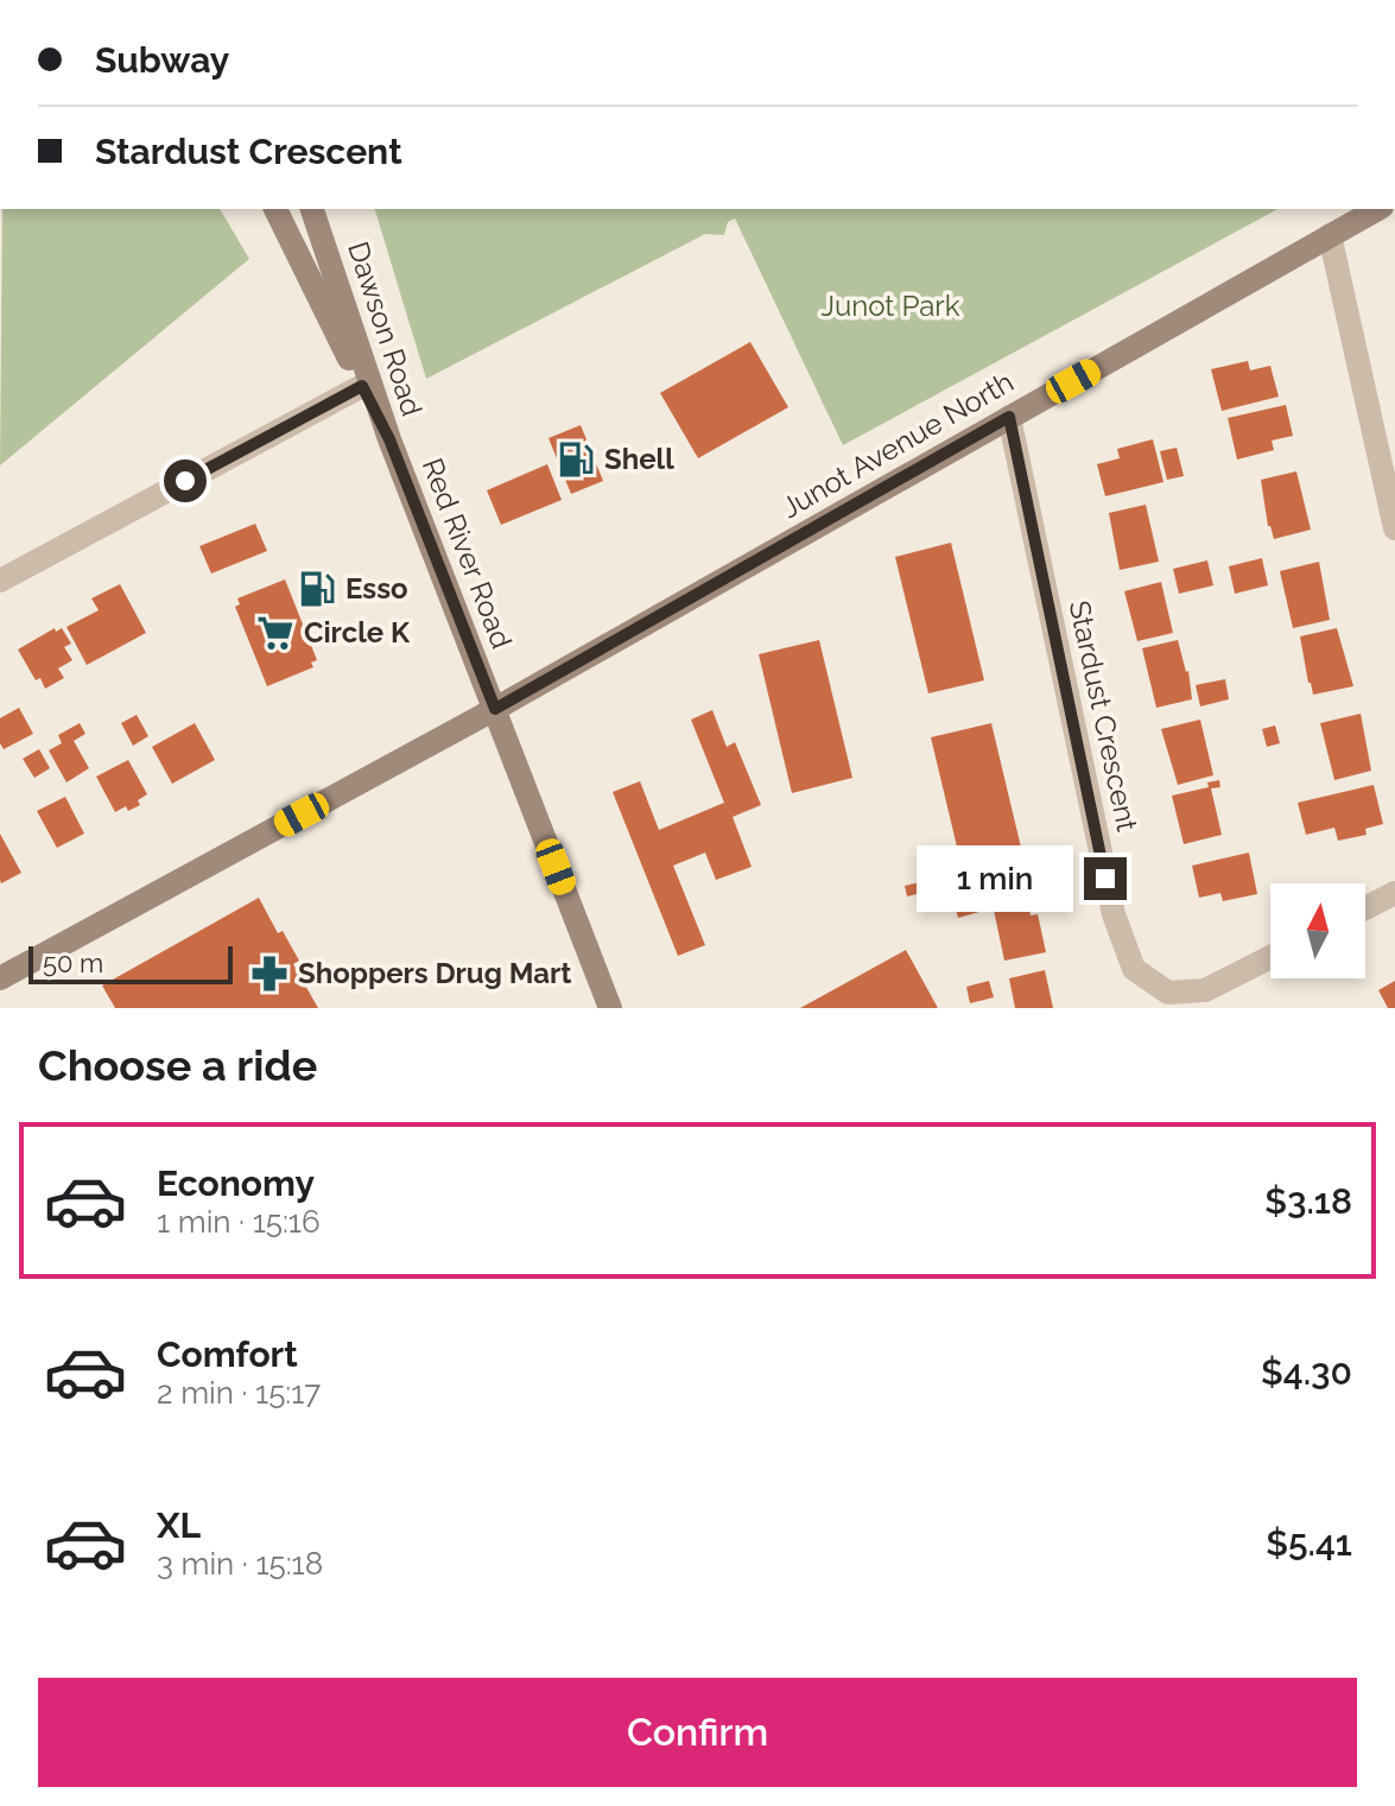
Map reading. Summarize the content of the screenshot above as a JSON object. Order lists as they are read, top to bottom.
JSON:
{
  "streets": {
    "main road": ["Dawson Road", "Junot Avenue North", "Red River Road"],
    "street": ["Stardust Crescent"]
  },
  "crossings": [
    ["Dawson Road", "Red River Road"],
    ["Junot Avenue North", "Red River Road"],
    ["Junot Avenue North", "Stardust Crescent"]
  ],
  "parks": ["Junot Park"],
  "places": {
    "fuel station": ["Shell", "Esso"],
    "supermarket": ["Circle K"],
    "pharmacy": ["Shoppers Drug Mart"]
  },
  "scale_bar": "50 m",
  "north": "top",
  "page": {
    "banner": ["Subway", "Stardust Crescent"],
    "bubble": "1 min",
    "scale": "50 m",
    "heading": "Choose a ride",
    "list": [
      {
        "name": "Economy",
        "note": "1 min · 15:16",
        "value": "$3.18"
      },
      {
        "name": "Comfort",
        "note": "2 min · 15:17",
        "value": "$4.30"
      },
      {
        "name": "XL",
        "note": "3 min · 15:18",
        "value": "$5.41"
      }
    ],
    "buttons": "Confirm"
  }
}
